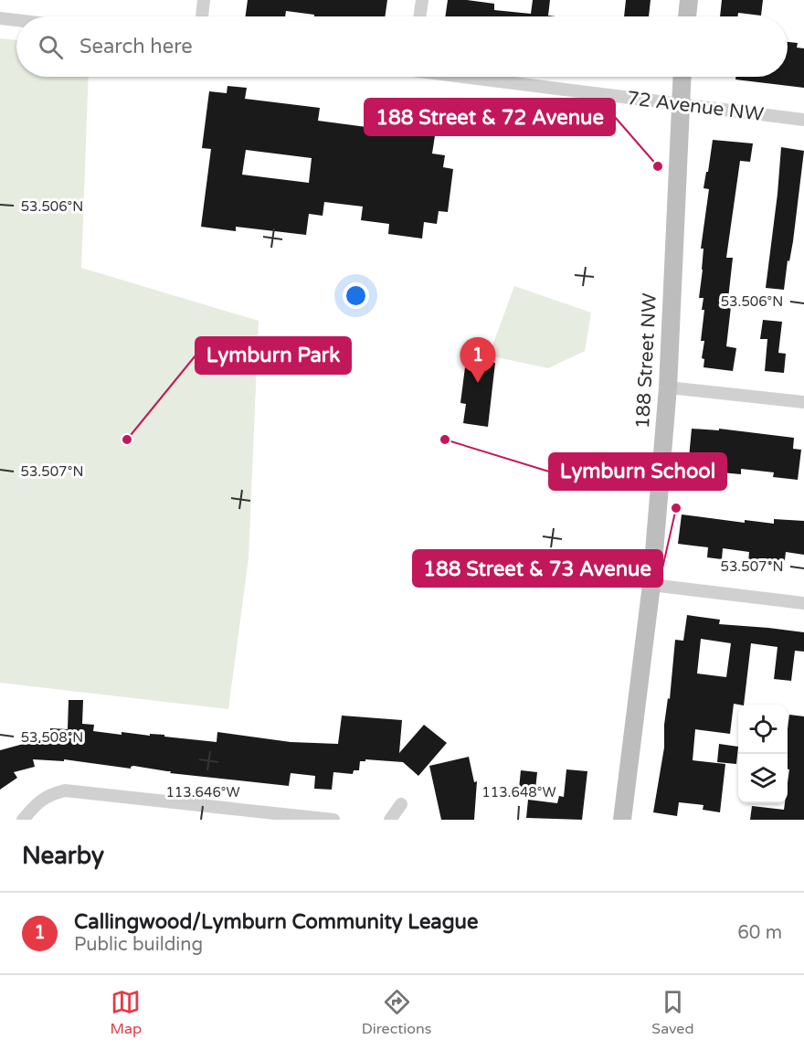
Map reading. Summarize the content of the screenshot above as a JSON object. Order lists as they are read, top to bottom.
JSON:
{
  "streets": {
    "street": ["72 Avenue NW", "188 Street NW"]
  },
  "crossings": [
    ["72 Avenue NW", "188 Street NW"]
  ],
  "places": [
    "188 Street & 72 Avenue",
    "Lymburn Park",
    "Lymburn School",
    "188 Street & 73 Avenue"
  ],
  "page": {
    "search": "Search here",
    "pins": "1",
    "heading": "Nearby",
    "list": [
      {
        "mark": "1",
        "name": "Callingwood/Lymburn Community League",
        "note": "Public building",
        "value": "60 m"
      }
    ],
    "nav": ["Map", "Directions", "Saved"]
  },
  "coordinates": [
    "53.506°N",
    "53.507°N",
    "53.508°N",
    "113.646°W",
    "113.648°W"
  ]
}
